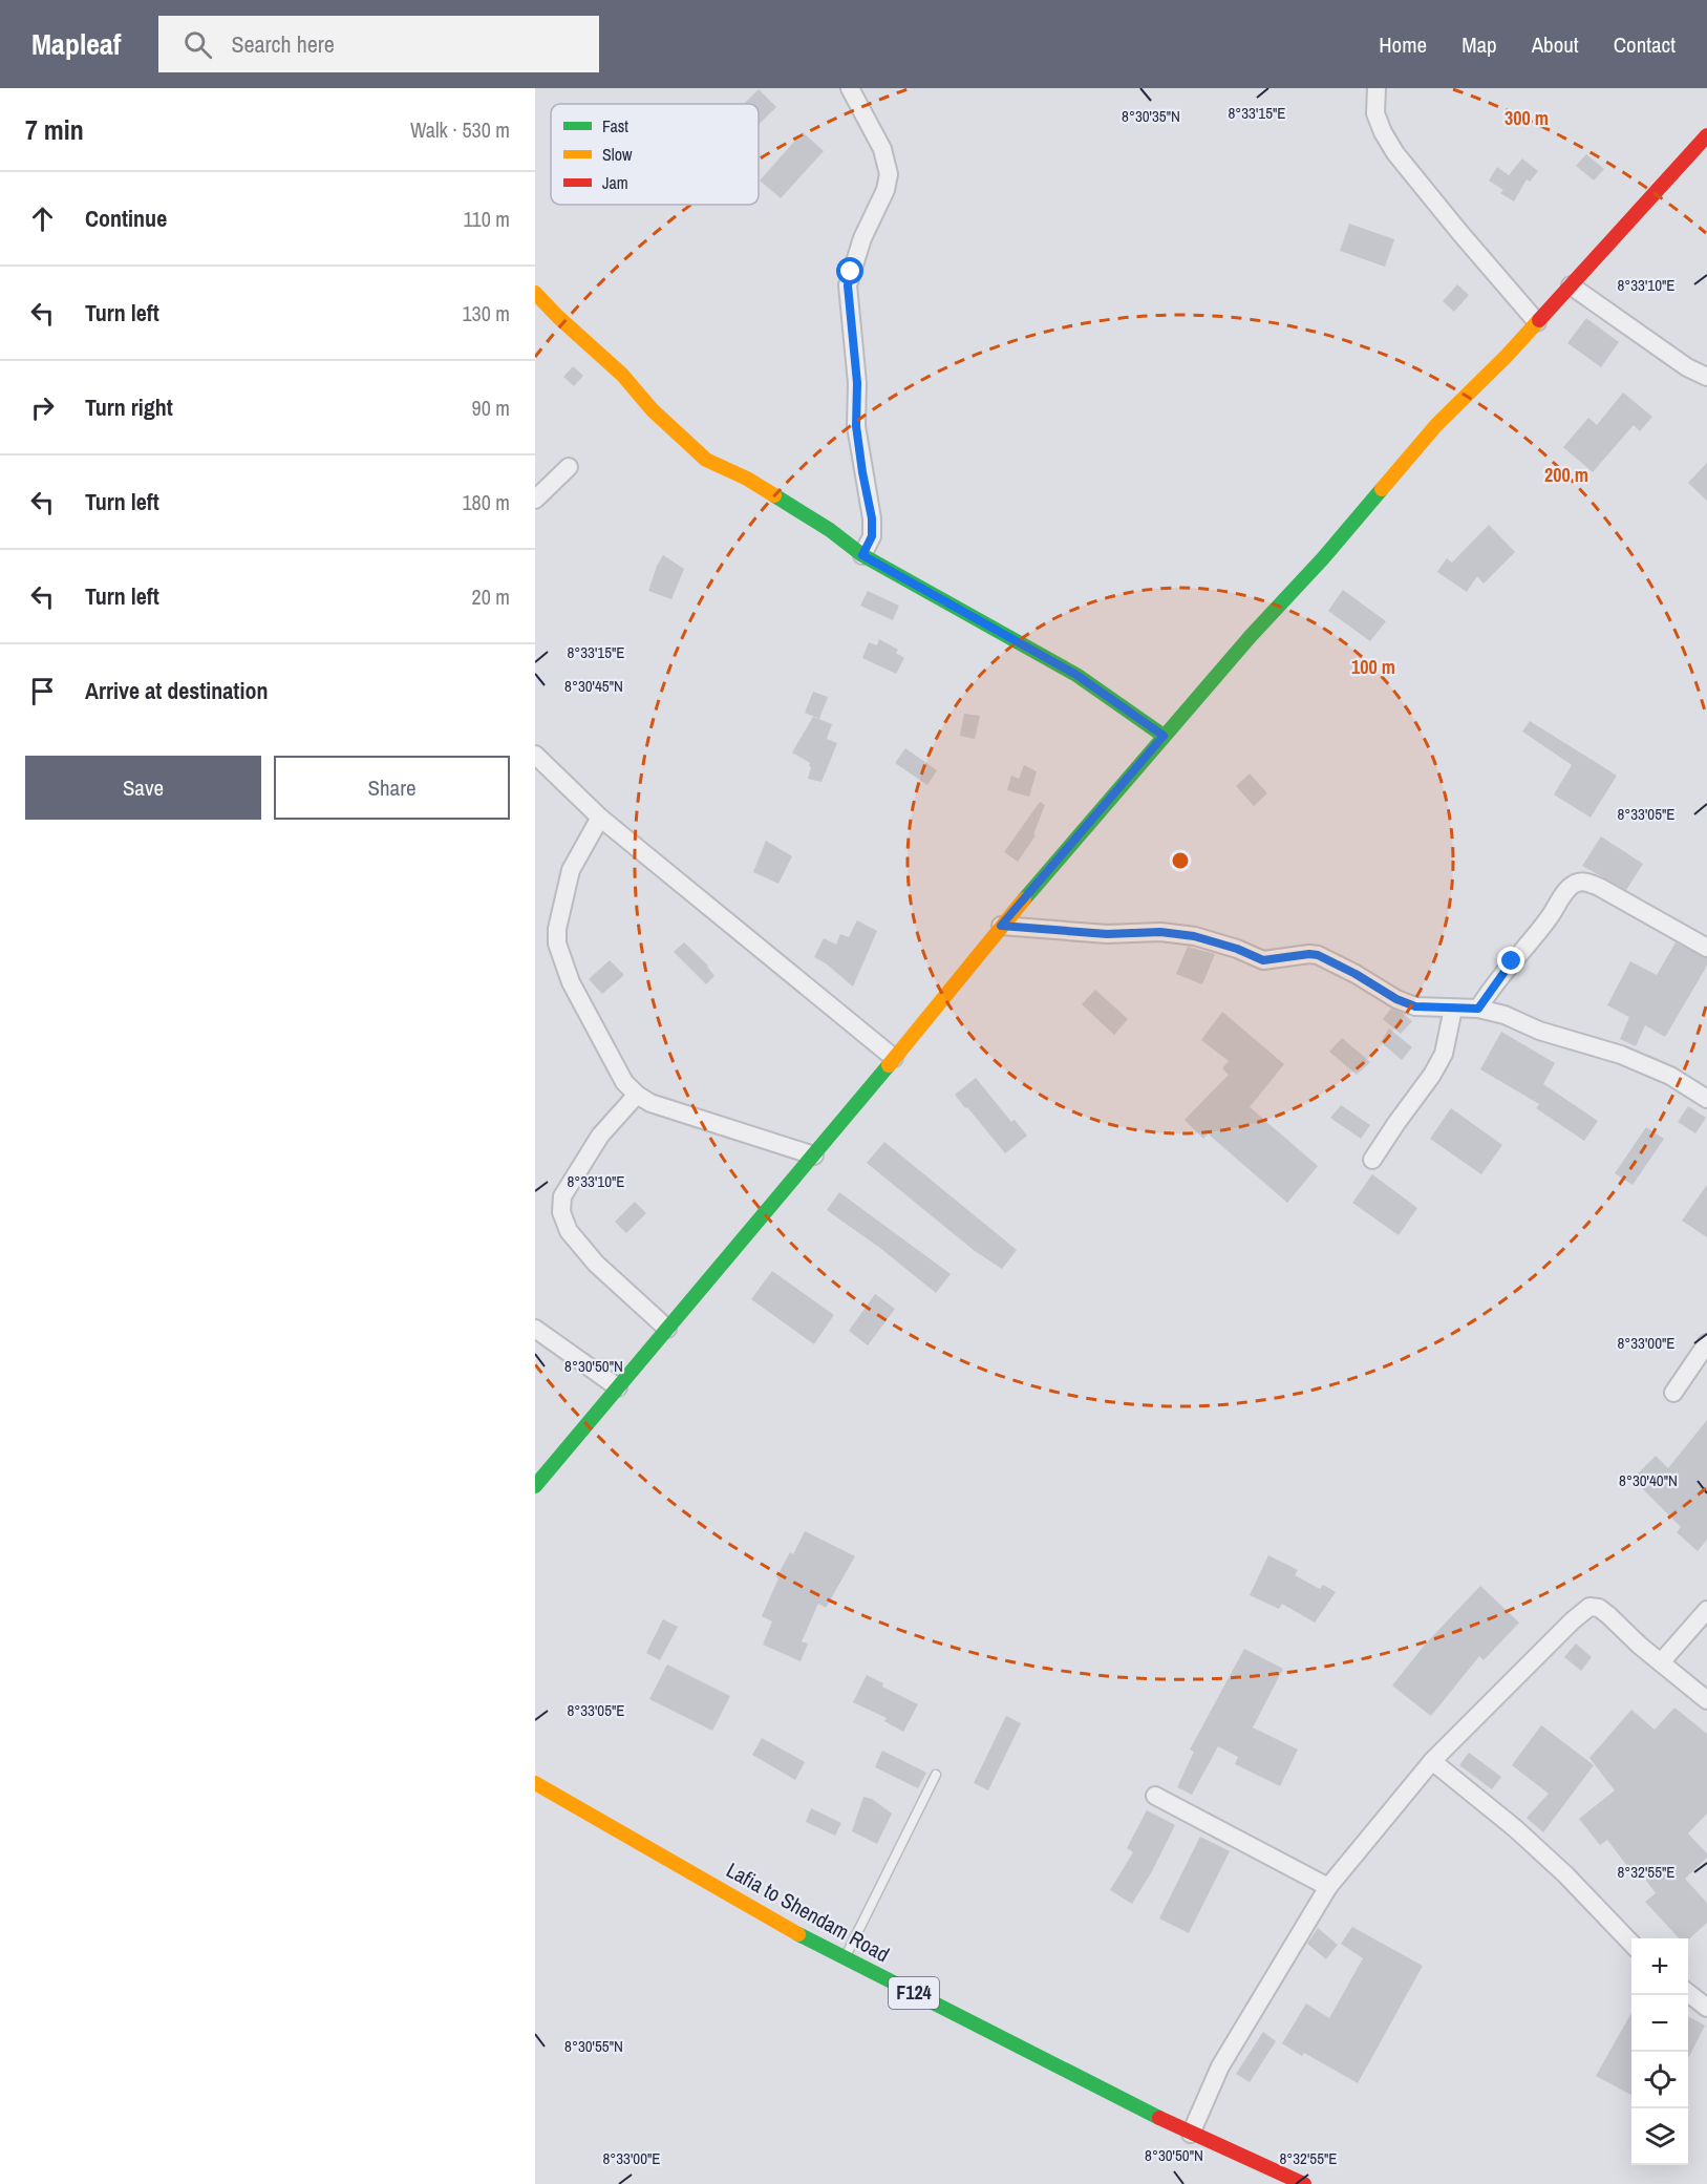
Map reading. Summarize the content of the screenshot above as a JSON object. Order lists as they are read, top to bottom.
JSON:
{
  "streets": {
    "street": ["Lafia to Shendam Road", "F124"]
  },
  "legend": ["Fast", "Slow", "Jam"],
  "page": {
    "header": "Mapleaf",
    "search": "Search here",
    "nav": [
      "Home",
      "Map",
      "About",
      "Contact"
    ],
    "heading": ["7 min", "Walk · 530 m"],
    "list": [
      ["Continue", "110 m"],
      ["Turn left", "130 m"],
      ["Turn right", "90 m"],
      ["Turn left", "180 m"],
      ["Turn left", "20 m"],
      "Arrive at destination"
    ],
    "buttons": ["Save", "Share"],
    "map_buttons": ["+", "−"]
  },
  "coordinates": [
    "8°33'15\"E",
    "8°30'35\"N",
    "8°33'10\"E",
    "8°30'45\"N",
    "8°33'05\"E",
    "8°33'00\"E",
    "8°30'50\"N",
    "8°30'40\"N",
    "8°32'55\"E",
    "8°30'55\"N"
  ],
  "rings": ["300 m", "200 m", "100 m"]
}
